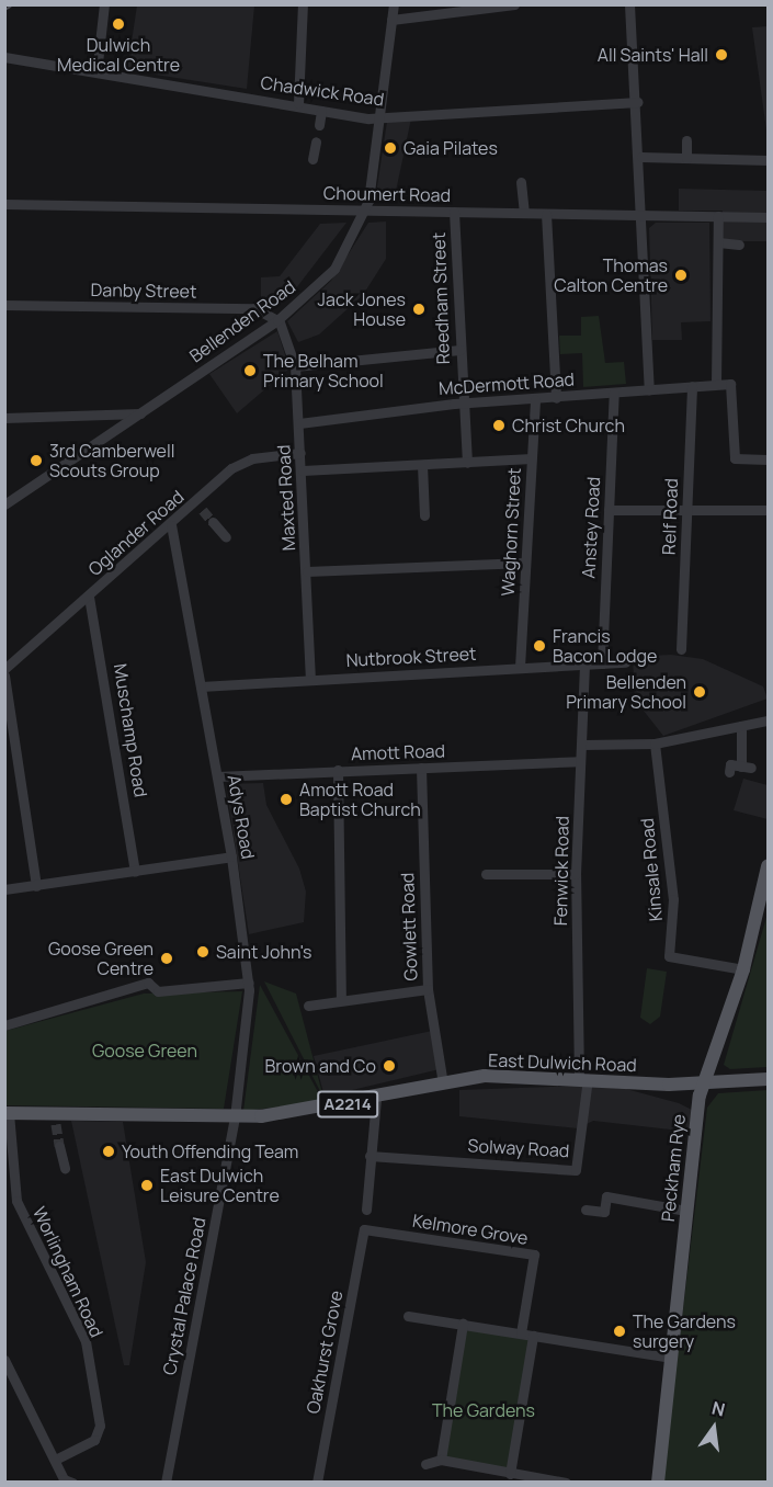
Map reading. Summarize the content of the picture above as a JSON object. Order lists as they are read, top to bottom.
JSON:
{
  "streets": {
    "main road": ["East Dulwich Road", "A2214", "Peckham Rye"],
    "street": [
      "Chadwick Road",
      "Choumert Road",
      "Danby Street",
      "Reedham Street",
      "Bellenden Road",
      "McDermott Road",
      "Maxted Road",
      "Relf Road",
      "Anstey Road",
      "Waghorn Street",
      "Oglander Road",
      "Nutbrook Street",
      "Muschamp Road",
      "Amott Road",
      "Adys Road",
      "Kinsale Road",
      "Fenwick Road",
      "Gowlett Road",
      "Solway Road",
      "Kelmore Grove",
      "Worlingham Road",
      "Crystal Palace Road",
      "Oakhurst Grove"
    ]
  },
  "crossings": [
    ["Chadwick Road", "Bellenden Road"],
    ["Choumert Road", "Reedham Street"],
    ["Choumert Road", "Bellenden Road"],
    ["Danby Street", "Bellenden Road"],
    ["Danby Street", "Maxted Road"],
    ["Reedham Street", "McDermott Road"],
    ["Bellenden Road", "Maxted Road"],
    ["McDermott Road", "Maxted Road"],
    ["McDermott Road", "Relf Road"],
    ["McDermott Road", "Anstey Road"],
    ["McDermott Road", "Waghorn Street"],
    ["Maxted Road", "Oglander Road"],
    ["Maxted Road", "Nutbrook Street"],
    ["Anstey Road", "Nutbrook Street"],
    ["Waghorn Street", "Nutbrook Street"],
    ["Oglander Road", "Muschamp Road"],
    ["Oglander Road", "Adys Road"],
    ["Nutbrook Street", "Adys Road"],
    ["Nutbrook Street", "Fenwick Road"],
    ["Amott Road", "Adys Road"],
    ["Amott Road", "Fenwick Road"],
    ["Amott Road", "Gowlett Road"],
    ["Adys Road", "East Dulwich Road"],
    ["Adys Road", "Crystal Palace Road"],
    ["Kinsale Road", "Peckham Rye"],
    ["Fenwick Road", "East Dulwich Road"],
    ["Fenwick Road", "Solway Road"],
    ["Gowlett Road", "East Dulwich Road"],
    ["East Dulwich Road", "Solway Road"],
    ["East Dulwich Road", "Peckham Rye"],
    ["East Dulwich Road", "Worlingham Road"],
    ["East Dulwich Road", "Crystal Palace Road"],
    ["Kelmore Grove", "Oakhurst Grove"]
  ],
  "parks": ["Goose Green", "The Gardens"],
  "places": [
    "Dulwich Medical Centre",
    "All Saints' Hall",
    "Gaia Pilates",
    "Thomas Calton Centre",
    "Jack Jones House",
    "The Belham Primary School",
    "Christ Church",
    "3rd Camberwell Scouts Group",
    "Francis Bacon Lodge",
    "Bellenden Primary School",
    "Amott Road Baptist Church",
    "Saint John's",
    "Goose Green Centre",
    "Brown and Co",
    "Youth Offending Team",
    "East Dulwich Leisure Centre",
    "The Gardens surgery"
  ],
  "north": "top"
}
